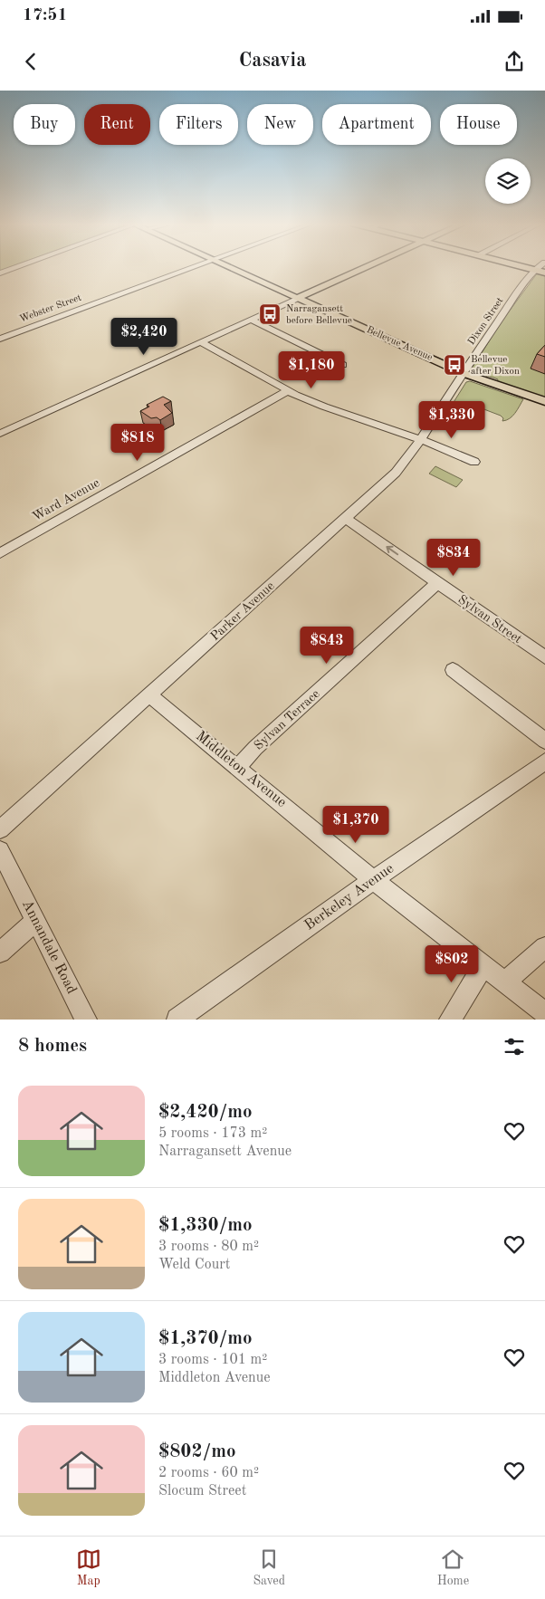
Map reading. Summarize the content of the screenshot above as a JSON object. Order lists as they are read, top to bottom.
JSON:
{
  "streets": {
    "main road": ["Bellevue Avenue"],
    "street": [
      "Webster Street",
      "Dixon Street",
      "Ward Avenue",
      "Parker Avenue",
      "Sylvan Street",
      "Sylvan Terrace",
      "Middleton Avenue",
      "Berkeley Avenue",
      "Annandale Road"
    ]
  },
  "crossings": [
    ["Dixon Street", "Bellevue Avenue"],
    ["Dixon Street", "Parker Avenue"],
    ["Bellevue Avenue", "Parker Avenue"],
    ["Parker Avenue", "Sylvan Street"],
    ["Parker Avenue", "Middleton Avenue"],
    ["Sylvan Street", "Sylvan Terrace"],
    ["Sylvan Terrace", "Middleton Avenue"],
    ["Middleton Avenue", "Berkeley Avenue"]
  ],
  "places": {
    "bus stop": ["Narragansett before Bellevue", "Bellevue after Dixon"]
  },
  "page": {
    "status": "17:51",
    "header": "Casavia",
    "chip": [
      "Buy",
      "Rent",
      "Filters",
      "New",
      "Apartment",
      "House"
    ],
    "price": [
      "$2,420",
      "$1,180",
      "$1,330",
      "$818",
      "$834",
      "$843",
      "$1,370",
      "$802"
    ],
    "heading": "8 homes",
    "list": [
      {
        "name": "$2,420/mo",
        "note": "5 rooms · 173 m² · Narragansett Avenue"
      },
      {
        "name": "$1,330/mo",
        "note": "3 rooms · 80 m² · Weld Court"
      },
      {
        "name": "$1,370/mo",
        "note": "3 rooms · 101 m² · Middleton Avenue"
      },
      {
        "name": "$802/mo",
        "note": "2 rooms · 60 m² · Slocum Street"
      }
    ],
    "tabs": ["Map", "Saved", "Home"]
  }
}
